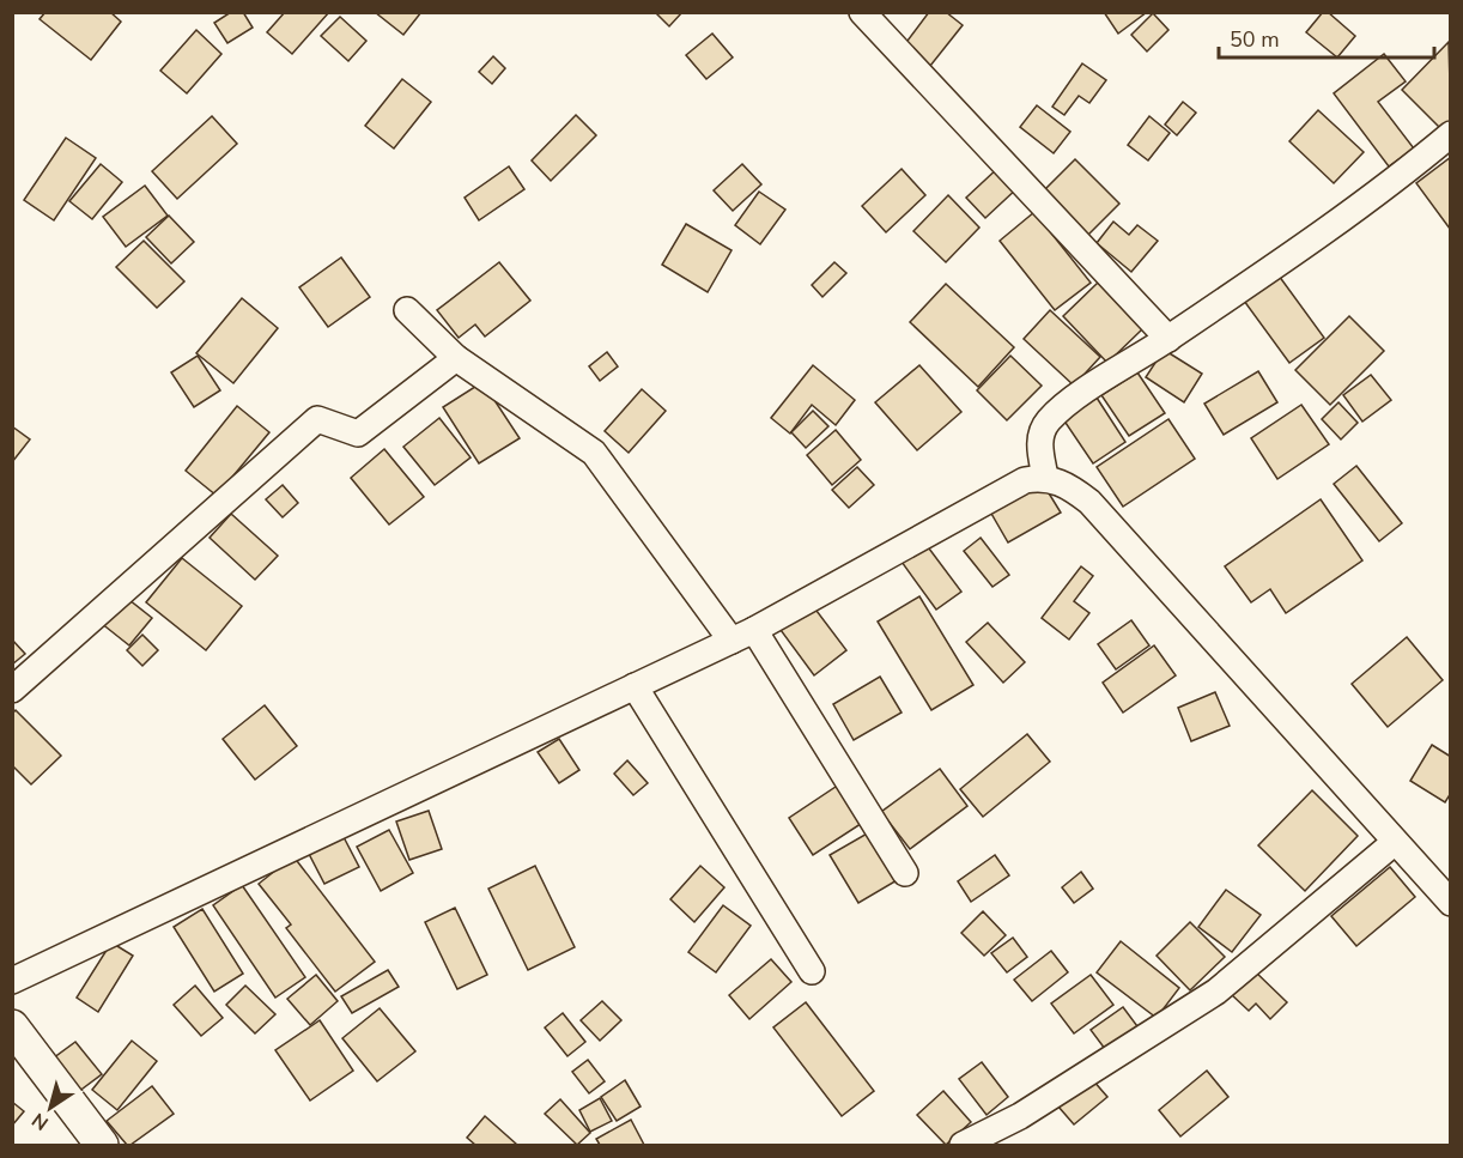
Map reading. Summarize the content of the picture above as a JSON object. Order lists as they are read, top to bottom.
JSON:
{
  "scale_bar": "50 m",
  "north": "bottom left"
}
